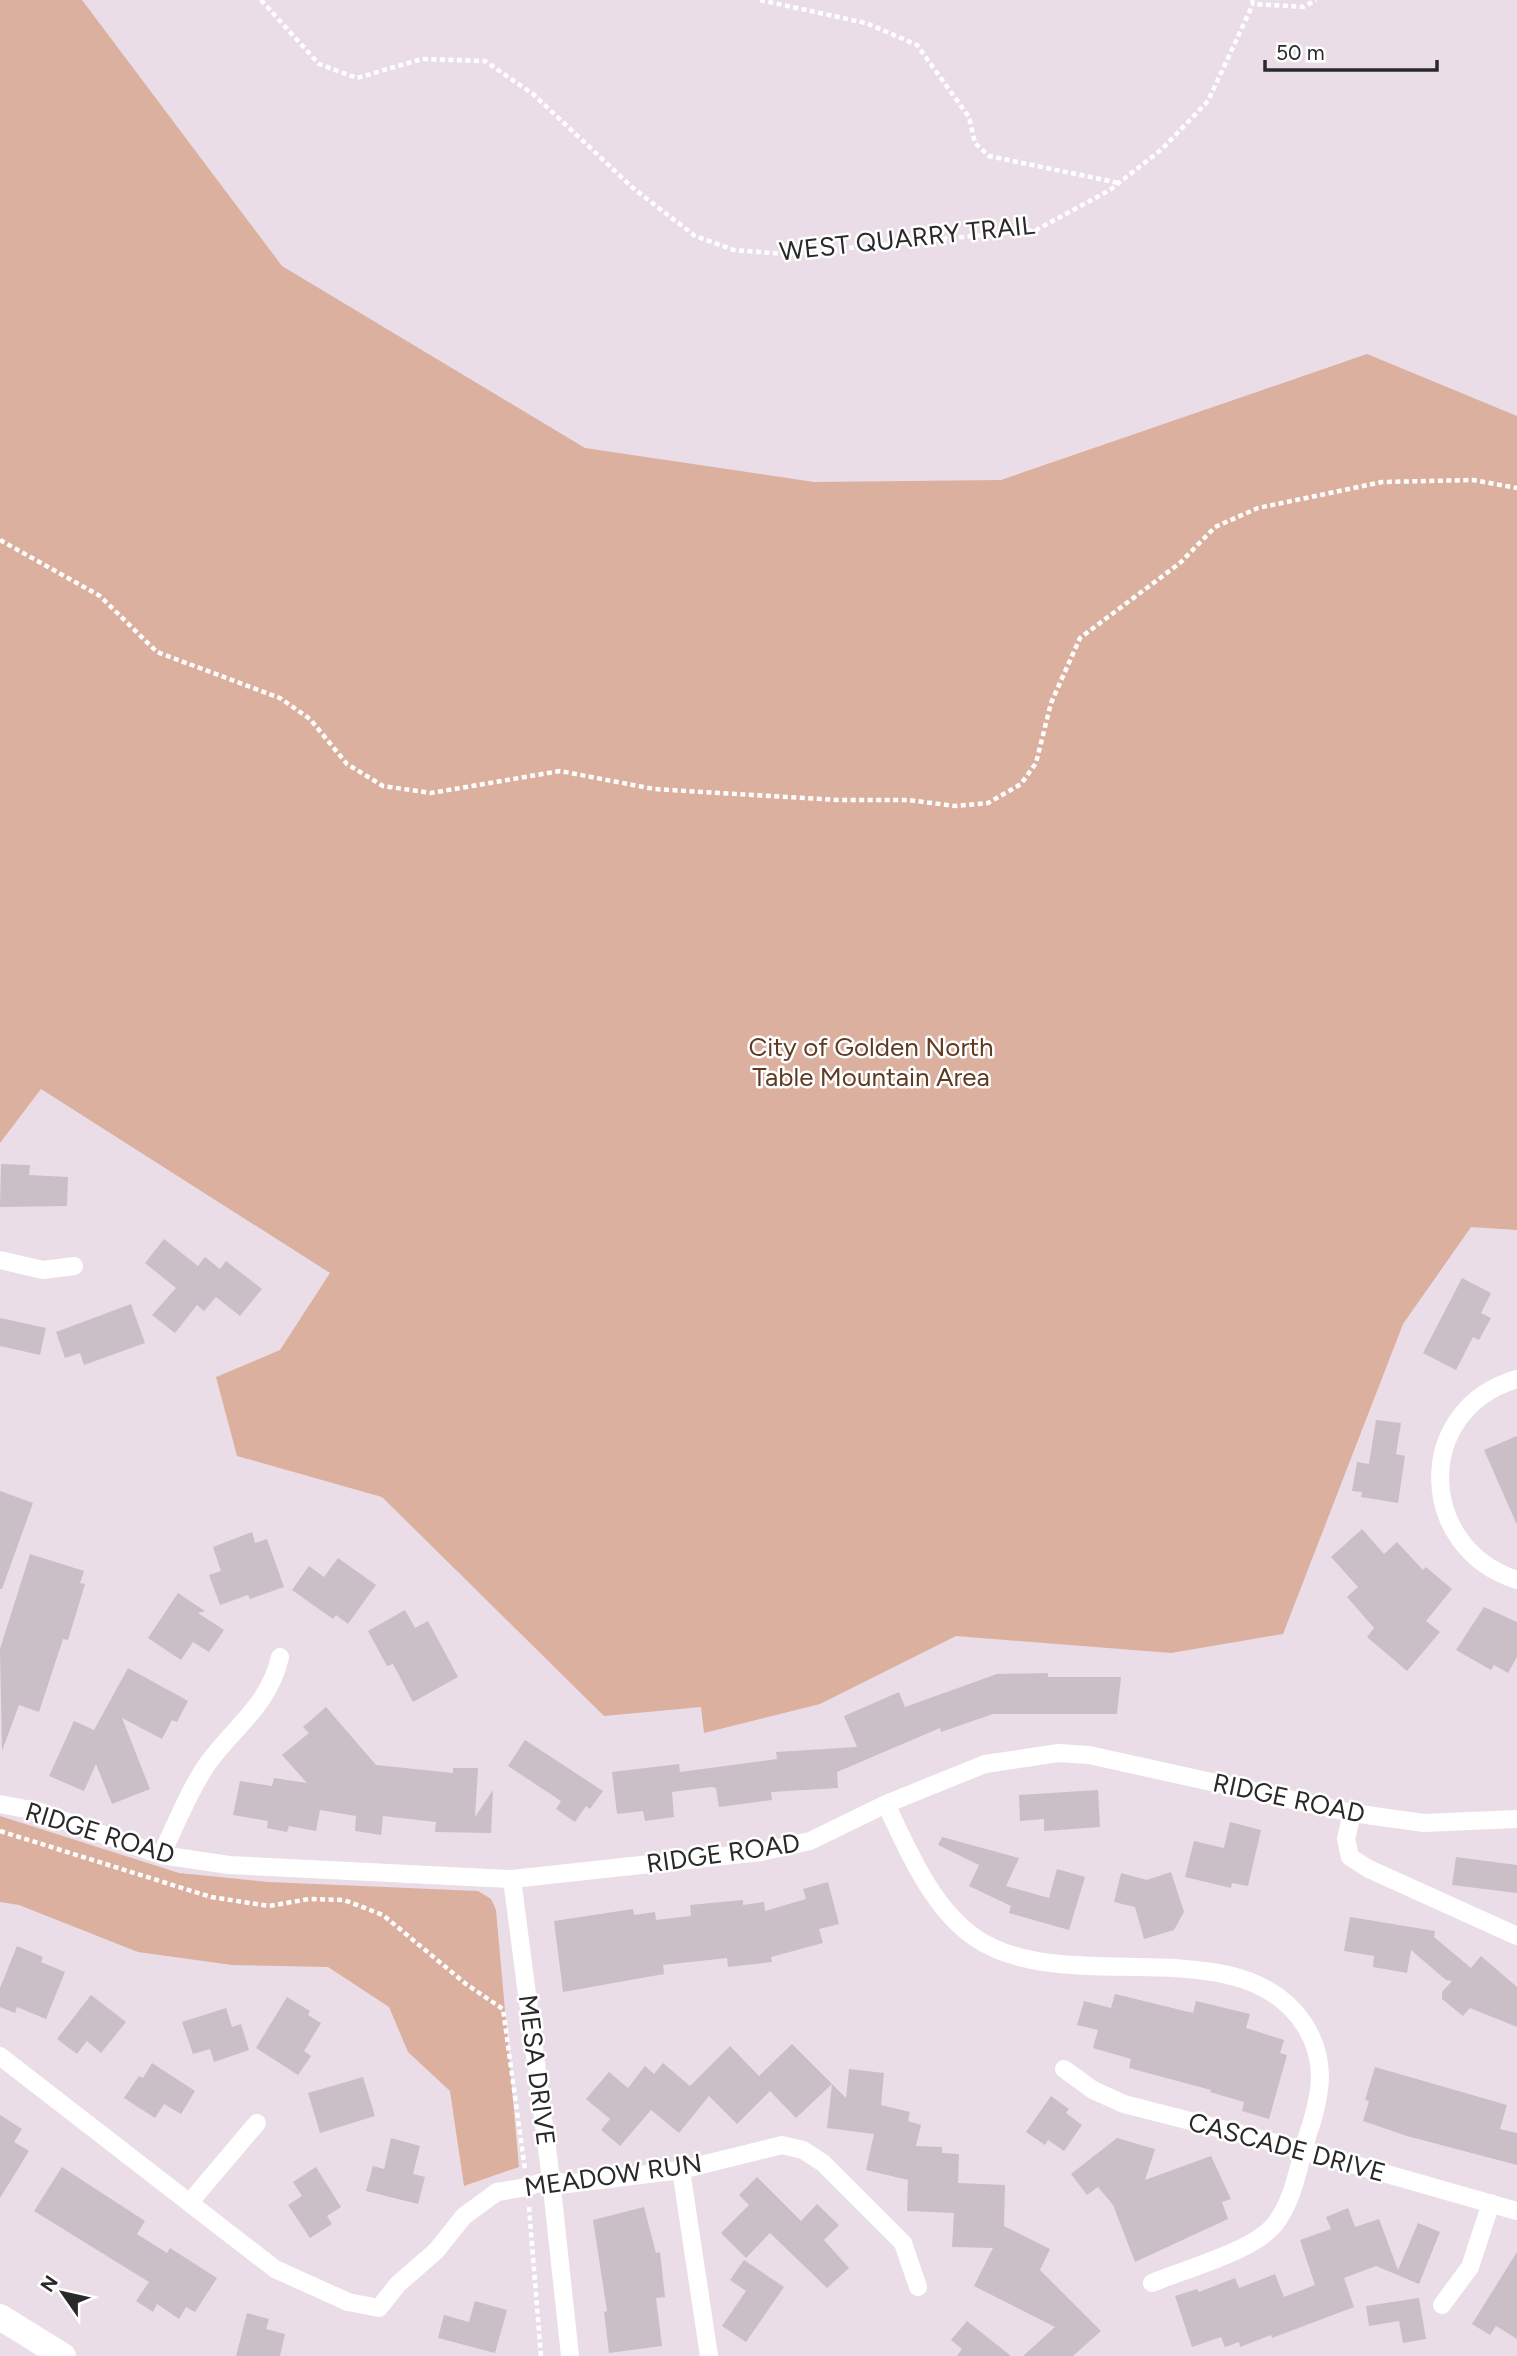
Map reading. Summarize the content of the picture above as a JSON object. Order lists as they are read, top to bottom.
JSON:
{
  "streets": {
    "street": [
      "RIDGE ROAD",
      "MESA DRIVE",
      "CASCADE DRIVE",
      "MEADOW RUN"
    ],
    "path": ["WEST QUARRY TRAIL"]
  },
  "crossings": [
    ["RIDGE ROAD", "MESA DRIVE"],
    ["MESA DRIVE", "MEADOW RUN"]
  ],
  "parks": ["City of Golden North Table Mountain Area"],
  "scale_bar": "50 m",
  "north": "top left"
}
